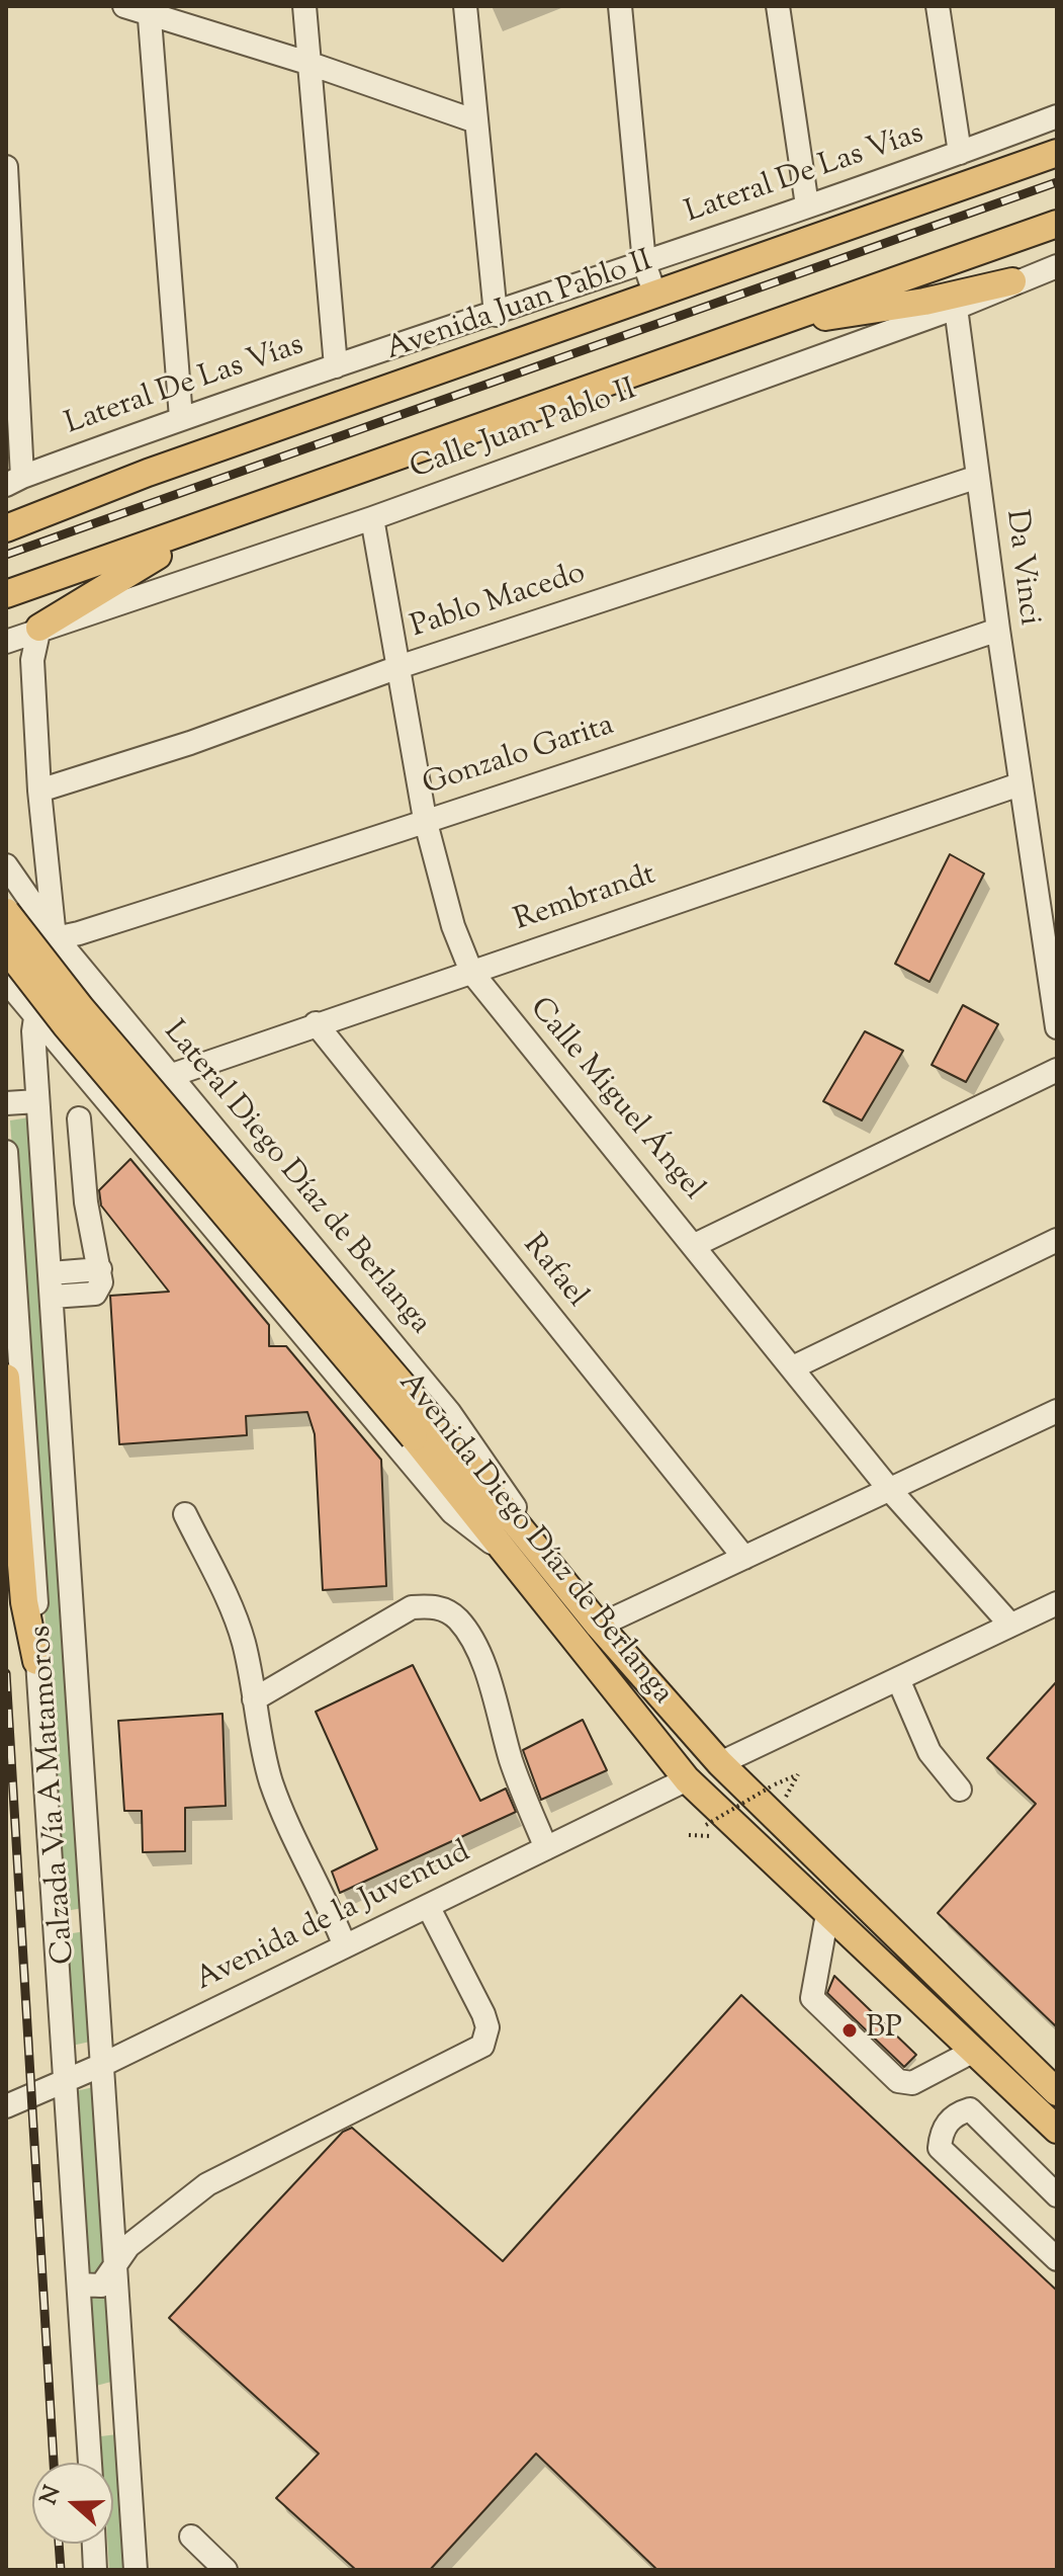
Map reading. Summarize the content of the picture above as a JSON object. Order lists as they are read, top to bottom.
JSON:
{
  "streets": {
    "main road": ["Avenida Juan Pablo II", "Avenida Diego Díaz de Berlanga"],
    "street": [
      "Lateral De Las Vías",
      "Calle Juan Pablo II",
      "Da Vinci",
      "Pablo Macedo",
      "Gonzalo Garita",
      "Rembrandt",
      "Calle Miguel Ángel",
      "Lateral Diego Díaz de Berlanga",
      "Rafael",
      "Calzada Vía A Matamoros",
      "Avenida de la Juventud"
    ]
  },
  "crossings": [
    ["Calle Juan Pablo II", "Da Vinci"],
    ["Calle Juan Pablo II", "Calle Miguel Ángel"],
    ["Da Vinci", "Pablo Macedo"],
    ["Da Vinci", "Gonzalo Garita"],
    ["Da Vinci", "Rembrandt"],
    ["Pablo Macedo", "Calle Miguel Ángel"],
    ["Gonzalo Garita", "Calle Miguel Ángel"],
    ["Gonzalo Garita", "Lateral Diego Díaz de Berlanga"],
    ["Gonzalo Garita", "Calzada Vía A Matamoros"],
    ["Rembrandt", "Calle Miguel Ángel"],
    ["Rembrandt", "Lateral Diego Díaz de Berlanga"],
    ["Rembrandt", "Rafael"],
    ["Lateral Diego Díaz de Berlanga", "Avenida Diego Díaz de Berlanga"],
    ["Lateral Diego Díaz de Berlanga", "Calzada Vía A Matamoros"],
    ["Avenida Diego Díaz de Berlanga", "Avenida de la Juventud"],
    ["Calzada Vía A Matamoros", "Avenida de la Juventud"]
  ],
  "places": ["BP"],
  "north": "left"
}
